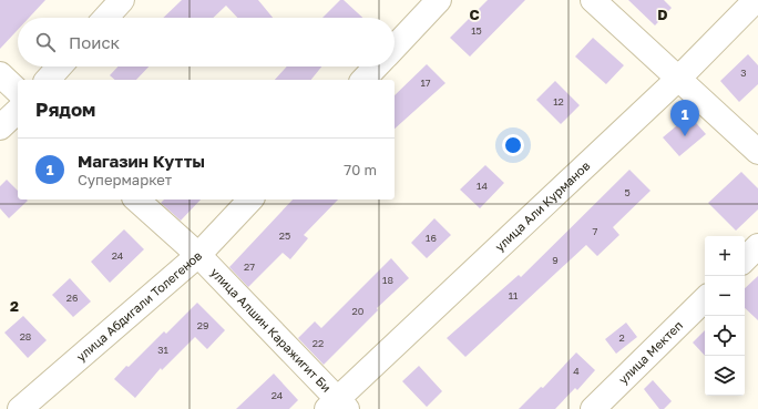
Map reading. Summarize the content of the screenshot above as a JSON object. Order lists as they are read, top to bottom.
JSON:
{
  "streets": {
    "street": [
      "улица Али Курманов",
      "улица Абдигали Толегенов",
      "улица Алшин Каражигит Би",
      "улица Мектеп"
    ]
  },
  "crossings": [
    ["улица Али Курманов", "улица Алшин Каражигит Би"],
    ["улица Абдигали Толегенов", "улица Алшин Каражигит Би"]
  ],
  "house_numbers": [
    "15",
    "3",
    "17",
    "12",
    "14",
    "5",
    "7",
    "25",
    "16",
    "24",
    "9",
    "27",
    "18",
    "11",
    "26",
    "20",
    "29",
    "28",
    "2",
    "22",
    "31",
    "4",
    "24"
  ],
  "page": {
    "search": "Поиск",
    "heading": "Рядом",
    "pins": "1",
    "list": [
      {
        "mark": "1",
        "name": "Магазин Кутты",
        "note": "Супермаркет",
        "value": "70 m"
      }
    ],
    "map_buttons": ["+", "−"]
  },
  "grid": {
    "columns": ["C", "D"],
    "rows": ["2"]
  }
}
